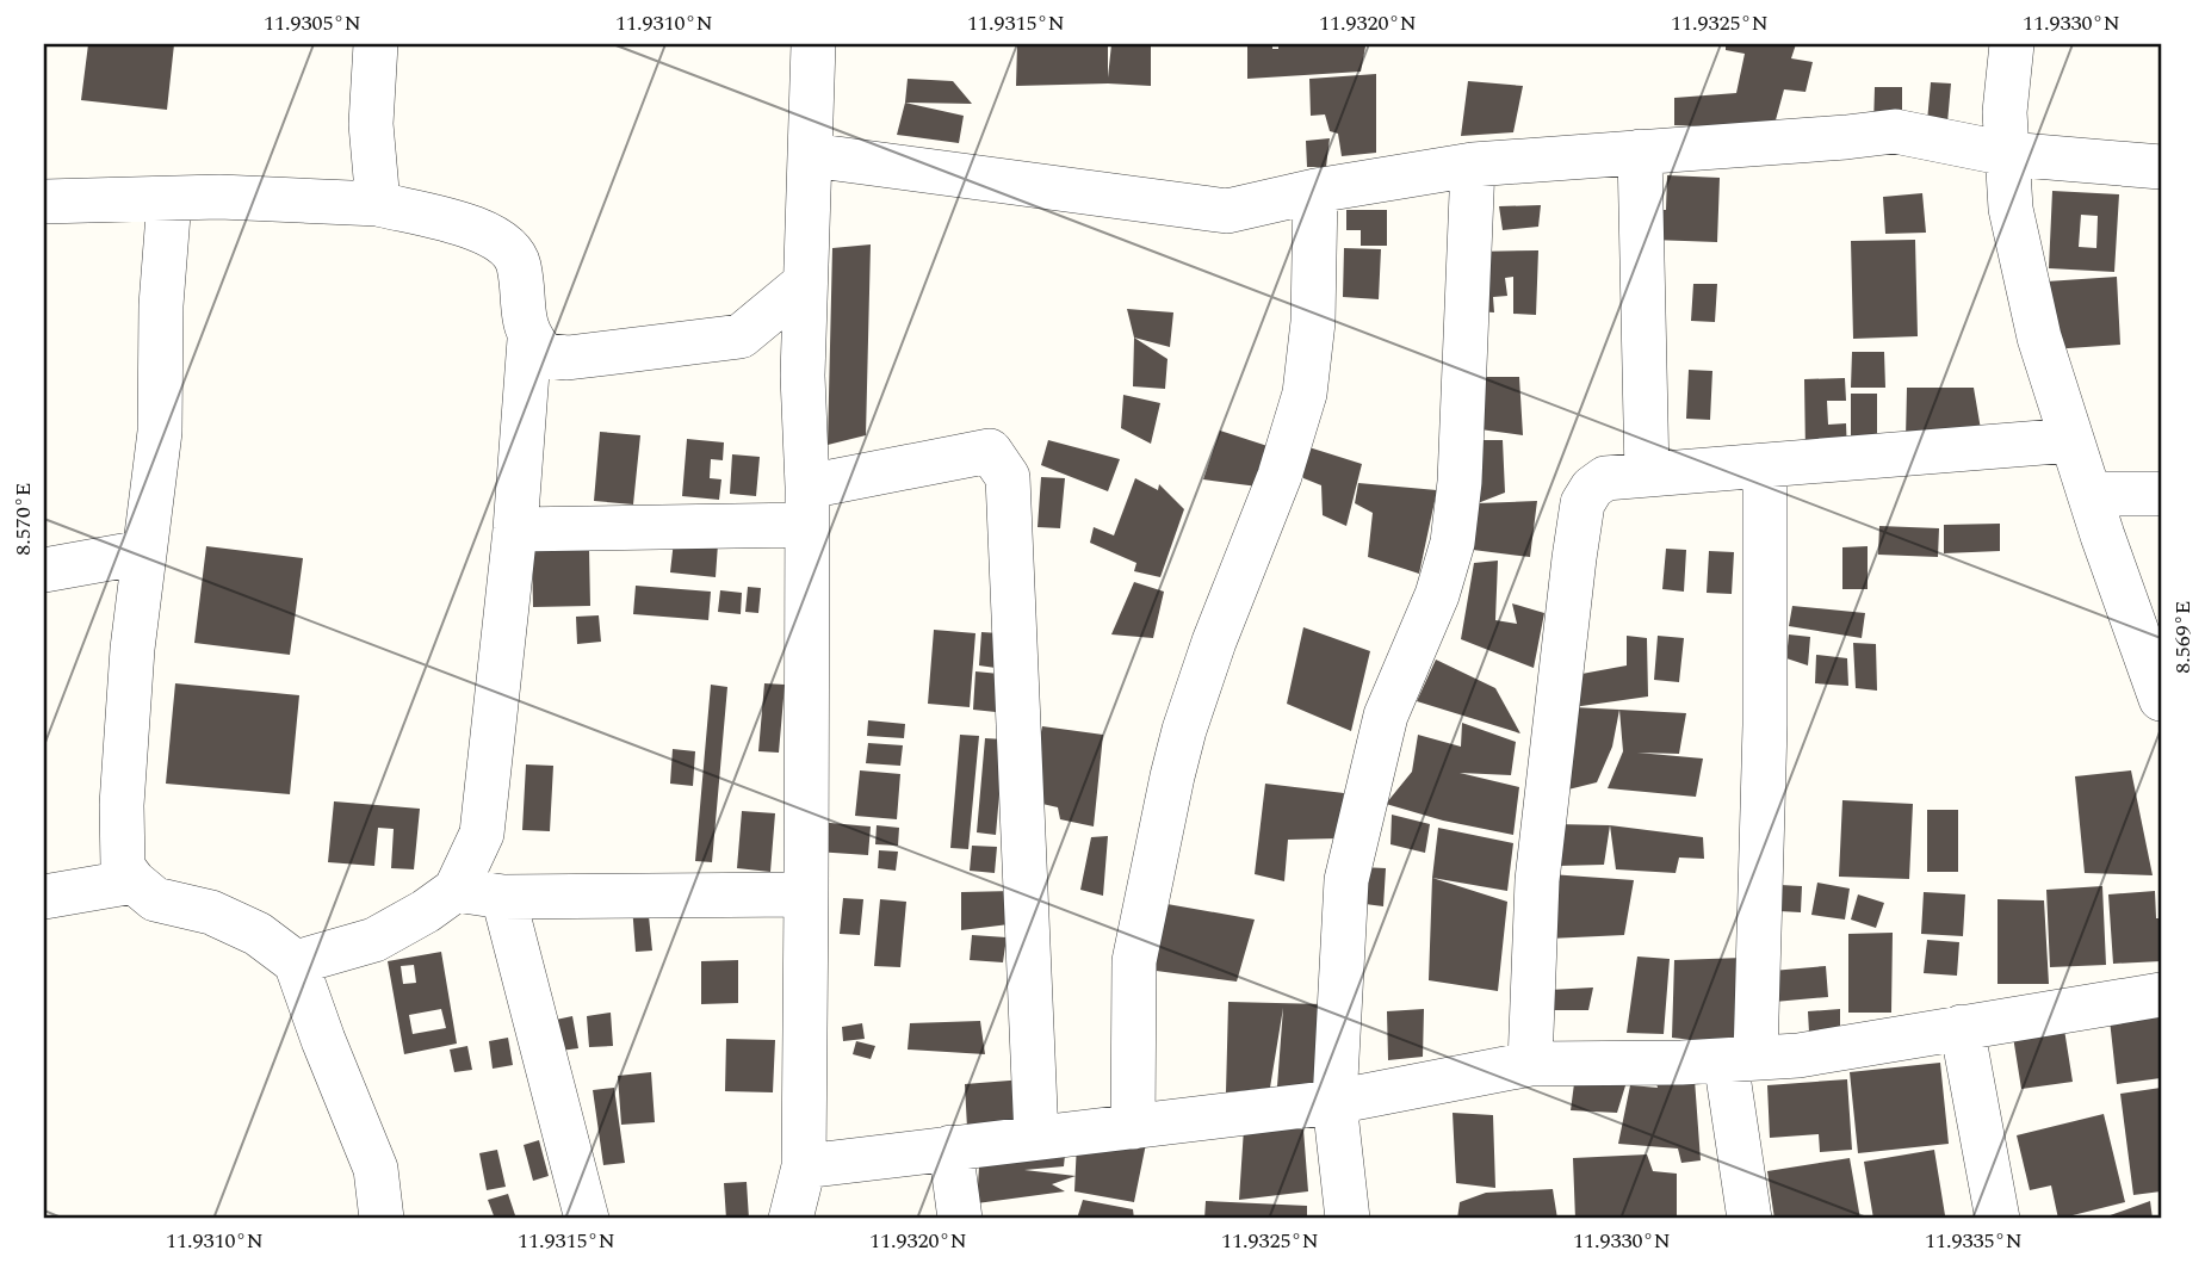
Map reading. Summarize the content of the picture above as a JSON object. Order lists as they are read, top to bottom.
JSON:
{
  "coordinates": [
    "11.9305°N",
    "11.9310°N",
    "11.9315°N",
    "11.9320°N",
    "11.9325°N",
    "11.9330°N",
    "8.570°E",
    "8.569°E",
    "11.9335°N"
  ]
}
